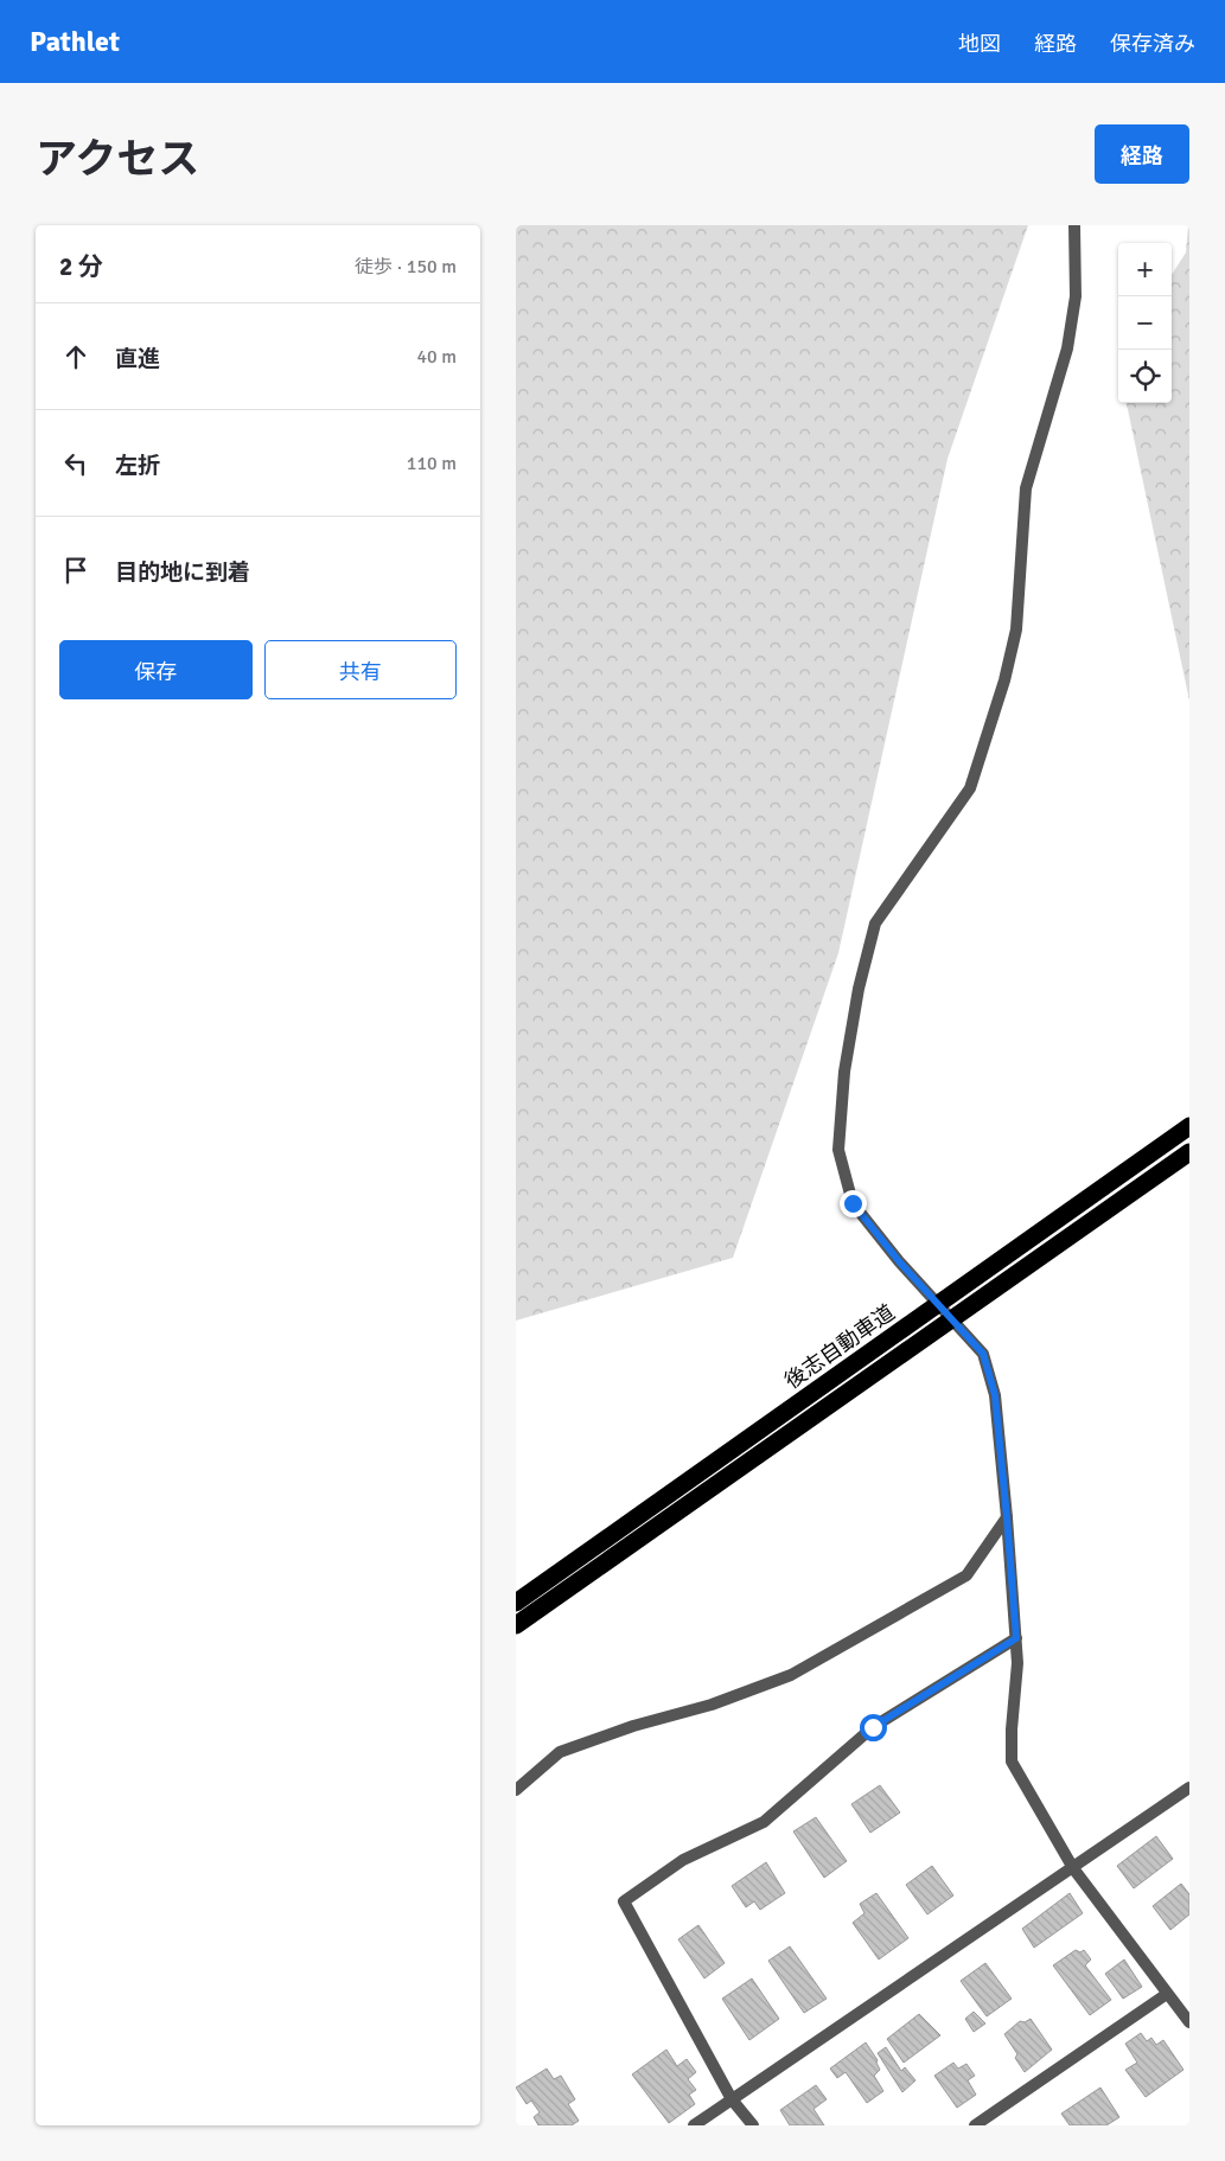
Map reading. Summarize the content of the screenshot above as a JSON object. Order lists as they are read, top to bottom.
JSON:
{
  "streets": {
    "highway": ["後志自動車道"]
  },
  "page": {
    "header": "Pathlet",
    "nav": ["地図", "経路", "保存済み"],
    "title": "アクセス",
    "buttons": [
      "経路",
      ["保存", "共有"]
    ],
    "heading": ["2 分", "徒歩 · 150 m"],
    "map_buttons": ["+", "−"],
    "list": [
      ["直進", "40 m"],
      ["左折", "110 m"],
      "目的地に到着"
    ]
  }
}
